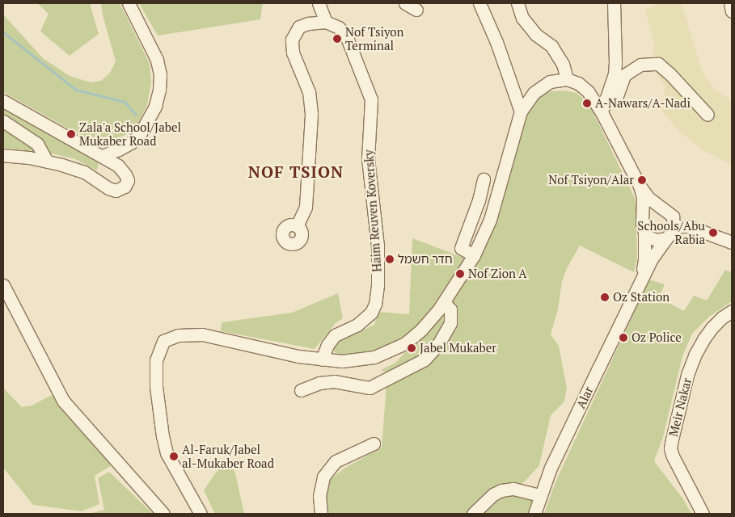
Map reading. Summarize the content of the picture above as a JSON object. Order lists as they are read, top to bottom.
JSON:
{
  "streets": {
    "street": ["Haim Reuven Koversky", "Alar", "Meir Nakar"]
  },
  "districts": ["NOF TSION"],
  "places": [
    "Nof Tsiyon Terminal",
    "A-Nawars/A-Nadi",
    "Zala'a School/Jabel Mukaber Road",
    "Nof Tsiyon/Alar",
    "Schools/Abu Rabia",
    "חדר חשמל",
    "Nof Zion A",
    "Oz Station",
    "Oz Police",
    "Jabel Mukaber",
    "Al-Faruk/Jabel al-Mukaber Road"
  ]
}
